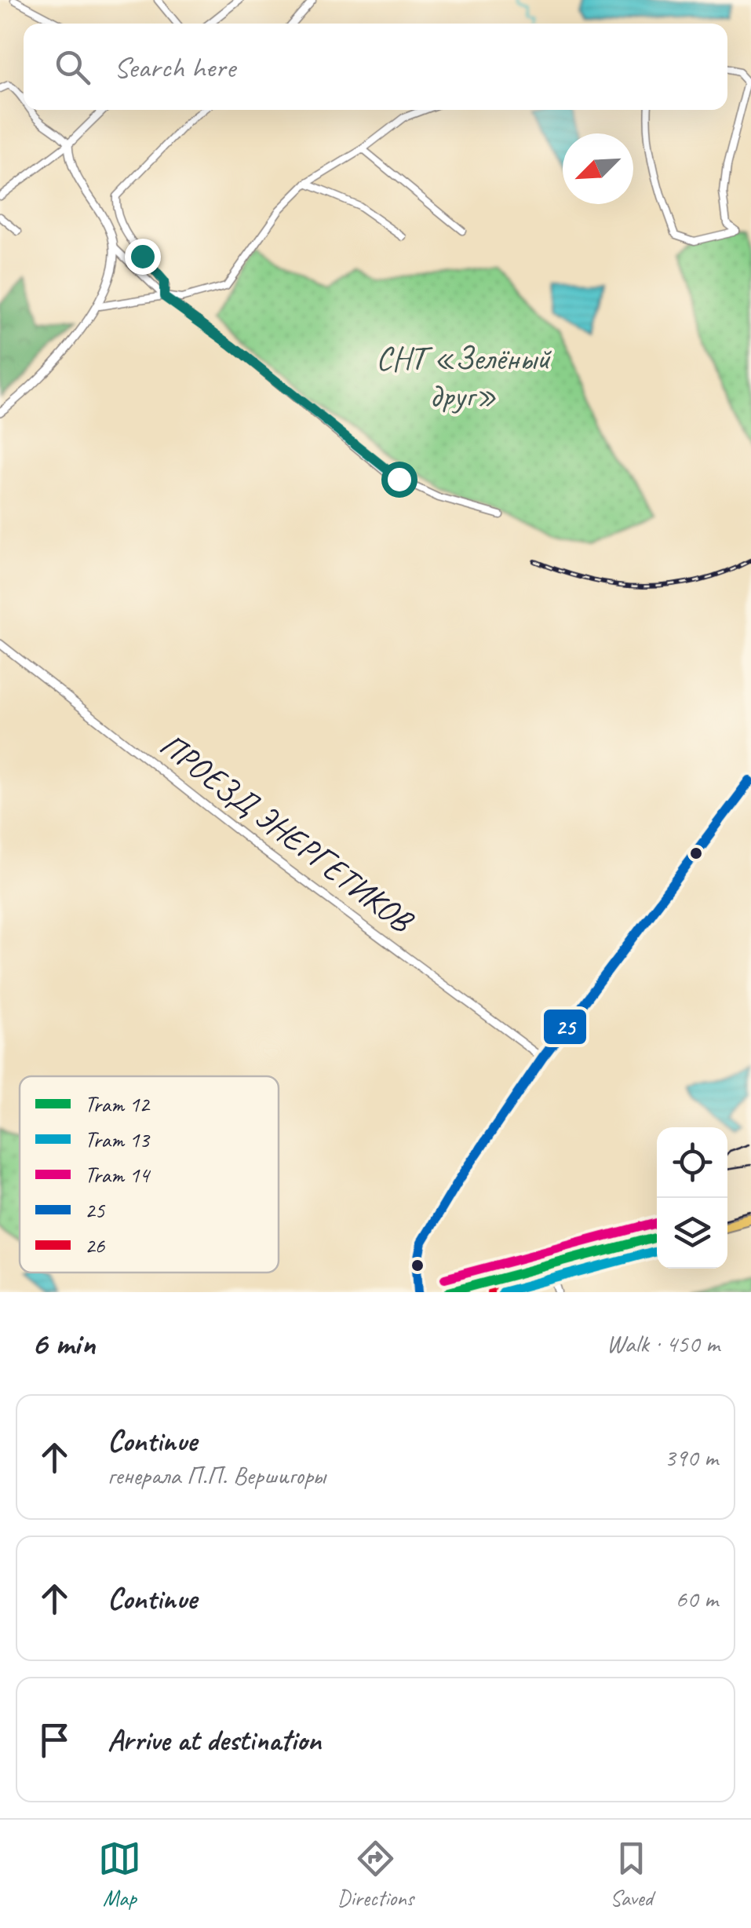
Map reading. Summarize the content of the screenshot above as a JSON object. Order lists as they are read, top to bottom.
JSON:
{
  "streets": {
    "street": ["ПРОЕЗД ЭНЕРГЕТИКОВ"]
  },
  "parks": ["СНТ «Зелёный друг»"],
  "lines": [
    "transit line 25",
    "tram line 14",
    "tram line 12",
    "transit line 26",
    "tram line 13"
  ],
  "legend": [
    "Tram 12",
    "Tram 13",
    "Tram 14",
    "25",
    "26"
  ],
  "north": "bottom left",
  "page": {
    "search": "Search here",
    "heading": ["6 min", "Walk · 450 m"],
    "list": [
      ["Continue", "генерала П.П. Вершигоры", "390 m"],
      ["Continue", "60 m"],
      "Arrive at destination"
    ],
    "nav": ["Map", "Directions", "Saved"]
  }
}
